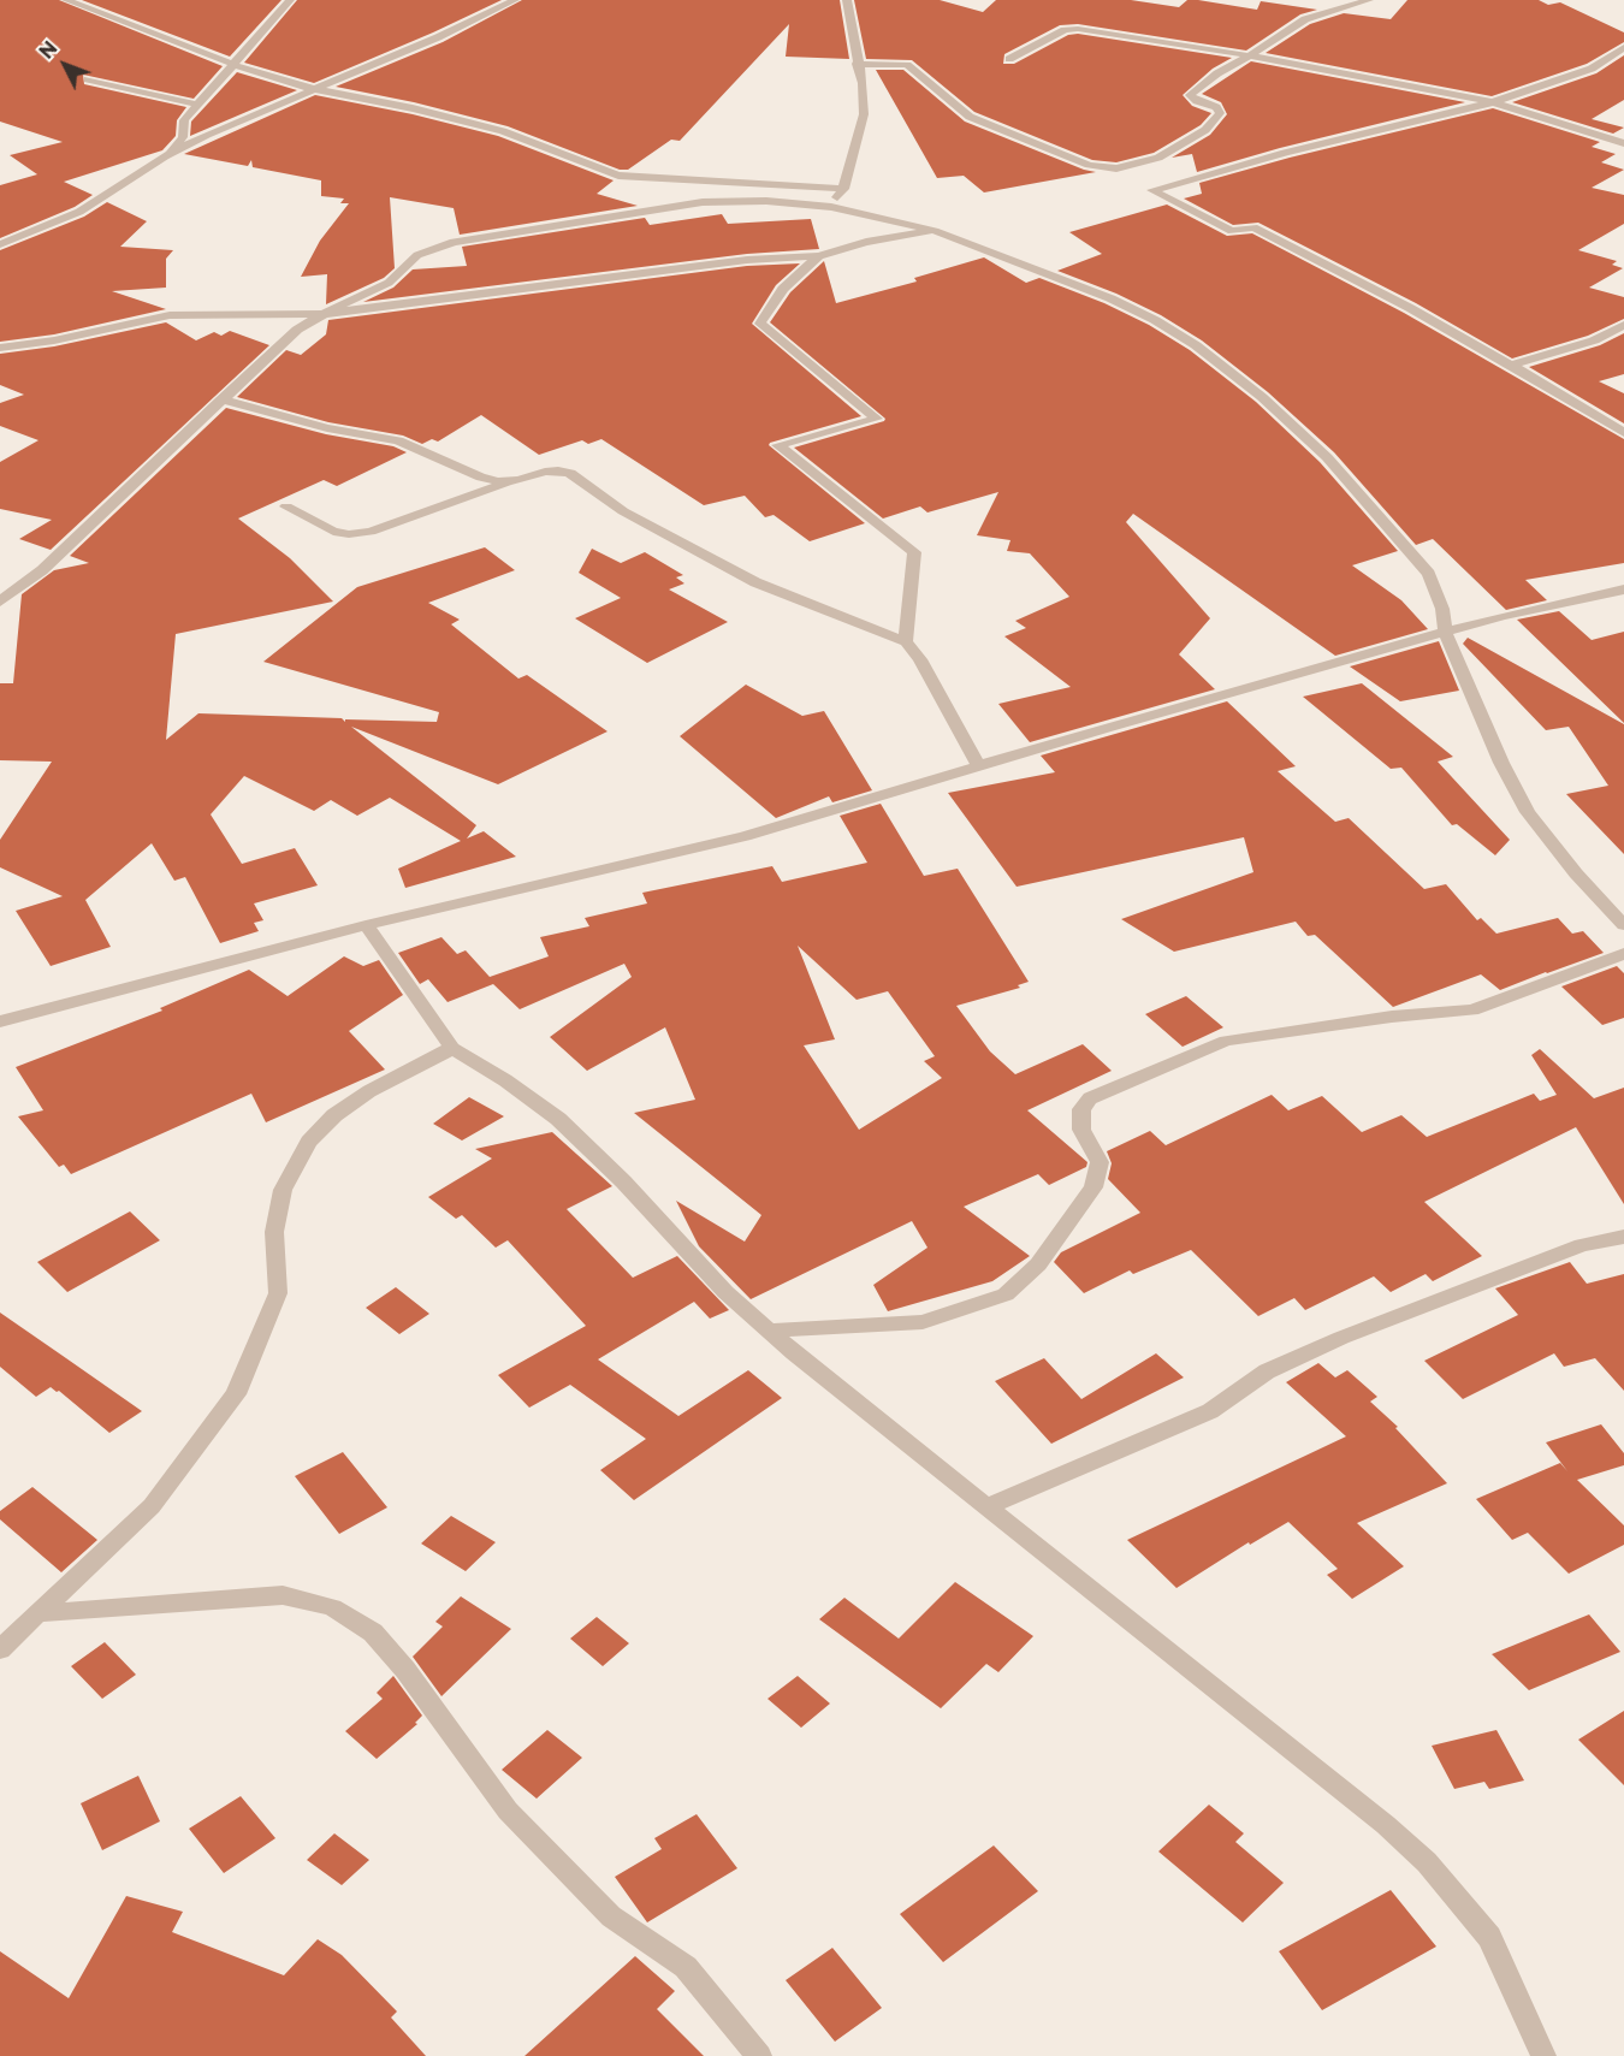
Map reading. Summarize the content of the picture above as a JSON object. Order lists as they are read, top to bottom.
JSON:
{
  "north": "top left"
}
